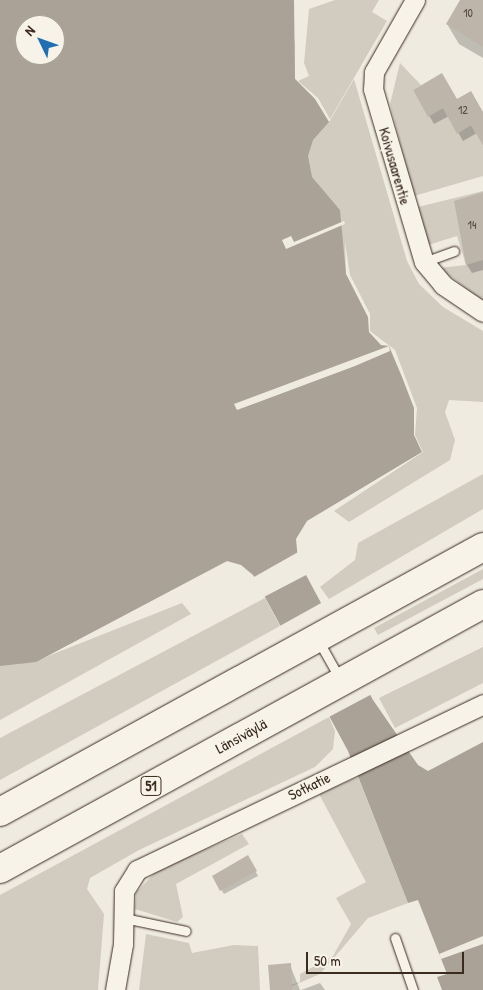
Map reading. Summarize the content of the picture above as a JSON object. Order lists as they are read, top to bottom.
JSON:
{
  "streets": {
    "highway": ["Länsiväylä", "51"],
    "street": ["Koivusaarentie", "Sotkatie"]
  },
  "house_numbers": ["10", "12", "14"],
  "scale_bar": "50 m",
  "north": "top left"
}
